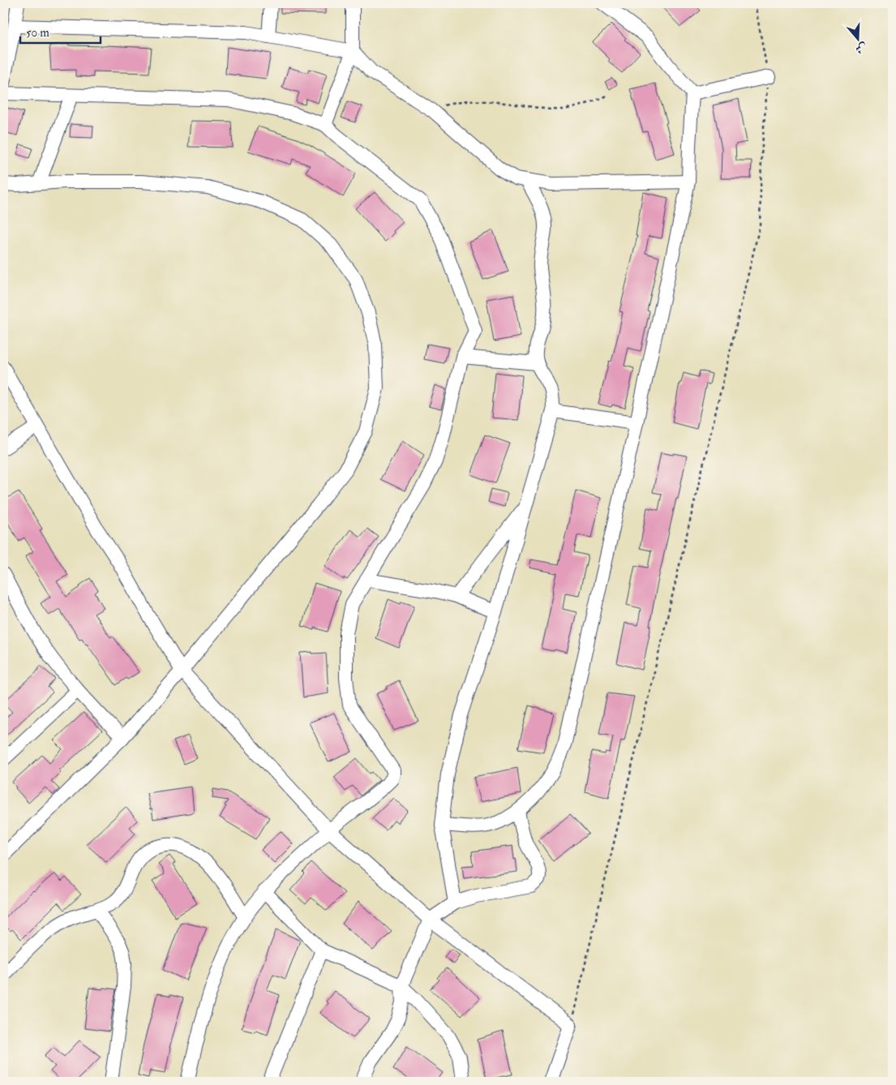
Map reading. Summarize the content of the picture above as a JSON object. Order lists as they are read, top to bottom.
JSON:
{
  "scale_bar": "50 m",
  "north": "bottom"
}
